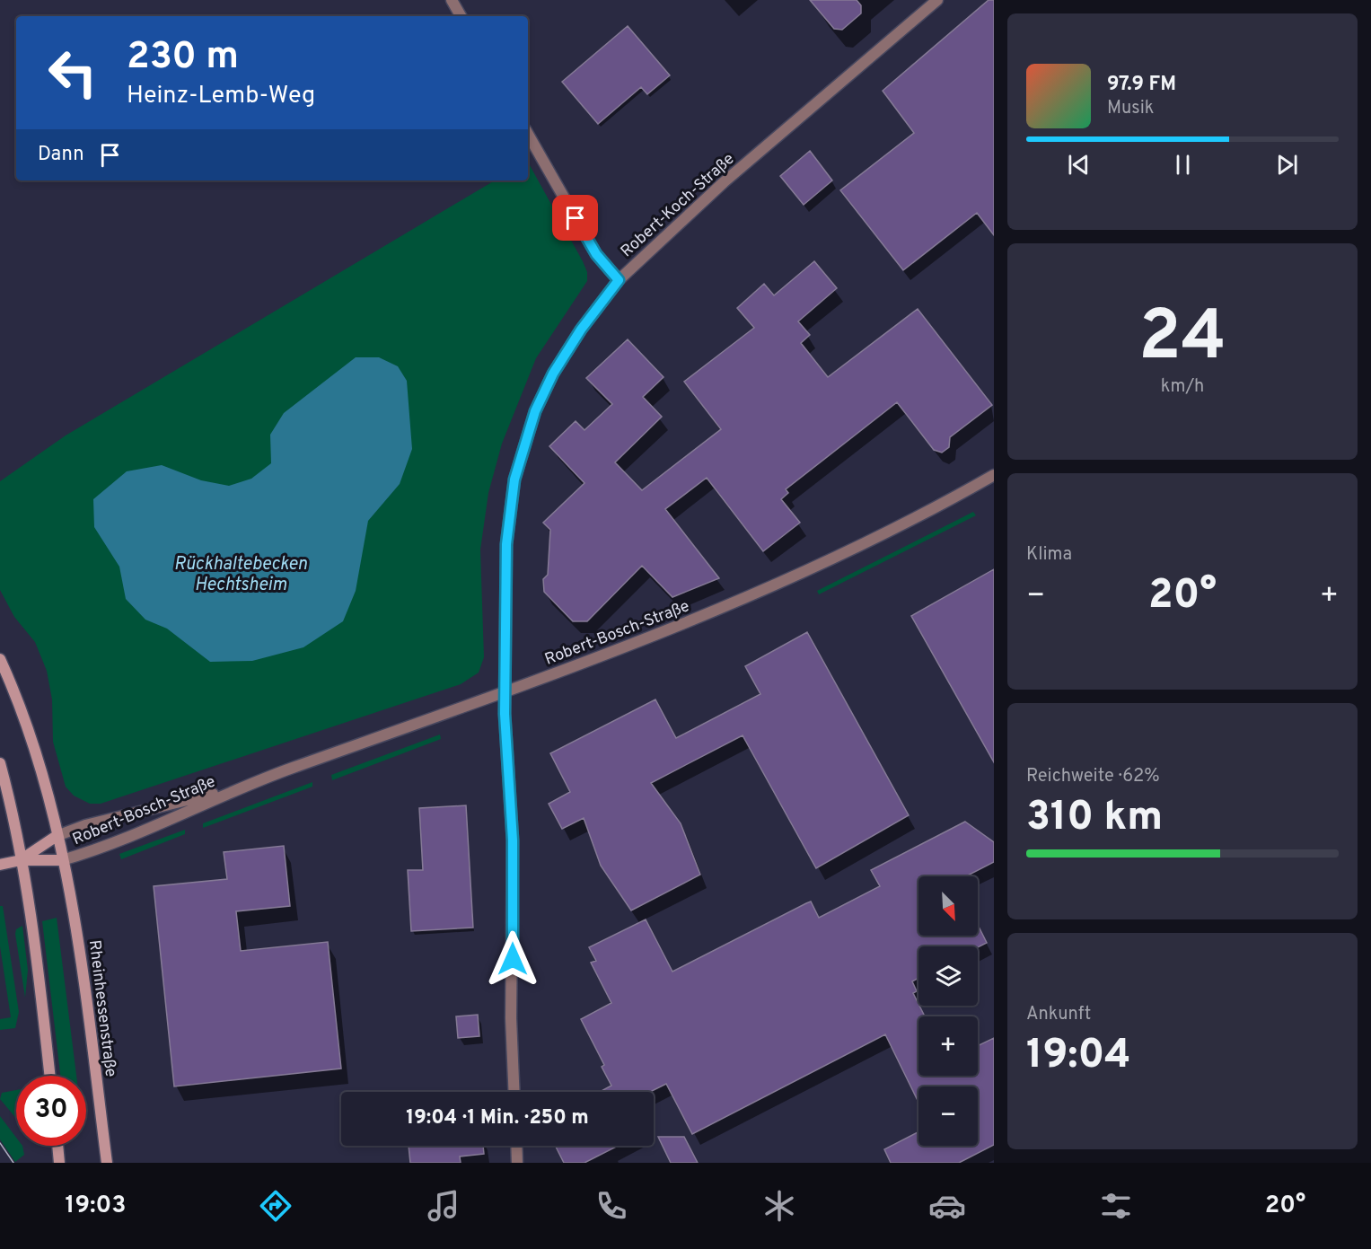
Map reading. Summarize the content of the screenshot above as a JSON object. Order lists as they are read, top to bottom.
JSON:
{
  "streets": {
    "main road": ["Rheinhessenstraße"],
    "street": ["Robert-Koch-Straße", "Robert-Bosch-Straße"]
  },
  "crossings": [
    ["Robert-Koch-Straße", "Robert-Bosch-Straße"],
    ["Robert-Bosch-Straße", "Rheinhessenstraße"]
  ],
  "water": ["Rückhaltebecken Hechtsheim"],
  "north": "bottom right",
  "page": {
    "turn": ["230 m", "Heinz-Lemb-Weg"],
    "song": ["97.9 FM", "Musik"],
    "then": "Dann",
    "tile": [
      ["24", "km/h"],
      "Klima",
      ["Reichweite · 62%", "310 km"],
      ["Ankunft", "19:04"]
    ],
    "heat": ["−", "20°", "+"],
    "map_buttons": ["+", "−"],
    "limit": "30",
    "trip": "19:04 · 1 Min. · 250 m",
    "tabs": ["19:03", "20°"]
  }
}
